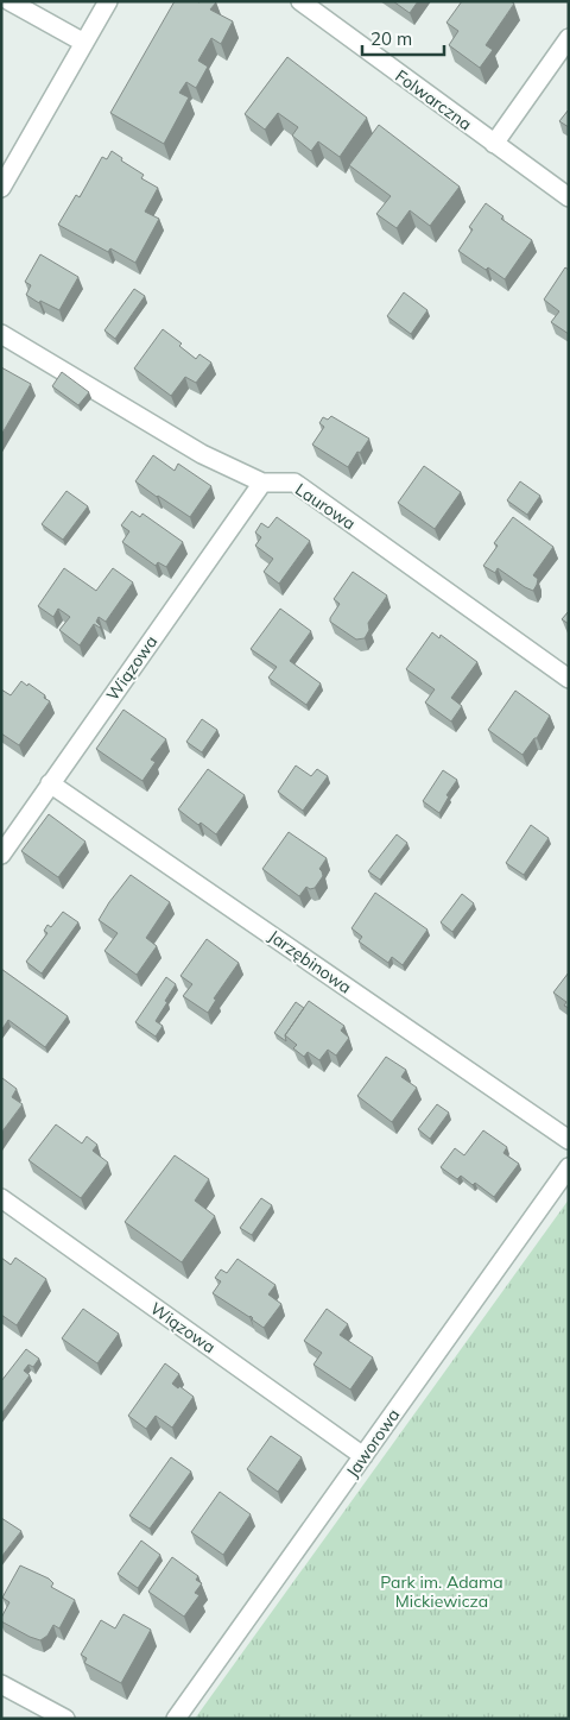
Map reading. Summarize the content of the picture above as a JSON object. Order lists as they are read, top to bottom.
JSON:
{
  "streets": {
    "street": [
      "Folwarczna",
      "Laurowa",
      "Wiązowa",
      "Jarzębinowa",
      "Jaworowa"
    ]
  },
  "crossings": [
    ["Laurowa", "Wiązowa"],
    ["Wiązowa", "Jarzębinowa"],
    ["Wiązowa", "Jaworowa"]
  ],
  "parks": ["Park im. Adama Mickiewicza"],
  "scale_bar": "20 m"
}
